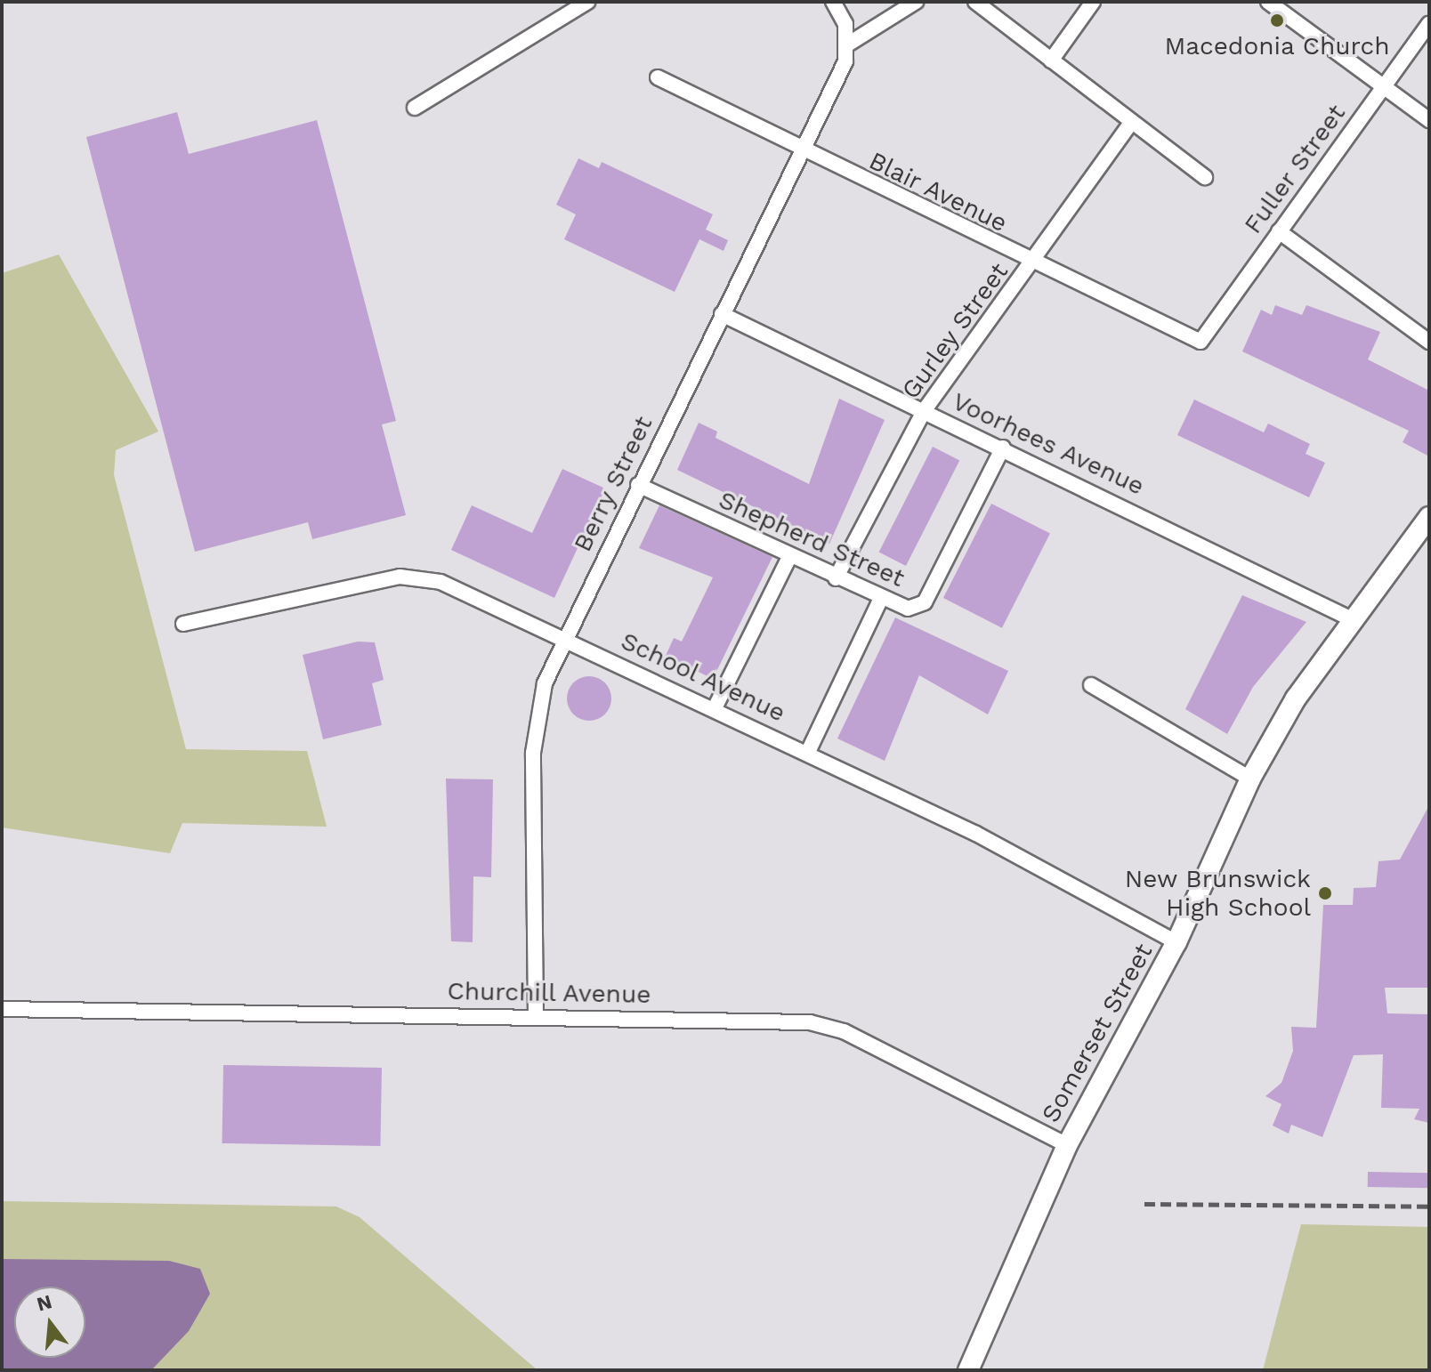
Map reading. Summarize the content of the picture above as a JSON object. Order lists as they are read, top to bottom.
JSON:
{
  "streets": {
    "main road": ["Somerset Street"],
    "street": [
      "Fuller Street",
      "Blair Avenue",
      "Gurley Street",
      "Voorhees Avenue",
      "Berry Street",
      "Shepherd Street",
      "School Avenue",
      "Churchill Avenue"
    ]
  },
  "crossings": [
    ["Fuller Street", "Blair Avenue"],
    ["Blair Avenue", "Gurley Street"],
    ["Blair Avenue", "Berry Street"],
    ["Gurley Street", "Voorhees Avenue"],
    ["Gurley Street", "Shepherd Street"],
    ["Voorhees Avenue", "Berry Street"],
    ["Voorhees Avenue", "Shepherd Street"],
    ["Voorhees Avenue", "Somerset Street"],
    ["Berry Street", "Shepherd Street"],
    ["Berry Street", "School Avenue"],
    ["Berry Street", "Churchill Avenue"],
    ["School Avenue", "Somerset Street"],
    ["Churchill Avenue", "Somerset Street"]
  ],
  "places": ["Macedonia Church", "New Brunswick High School"],
  "north": "top"
}
